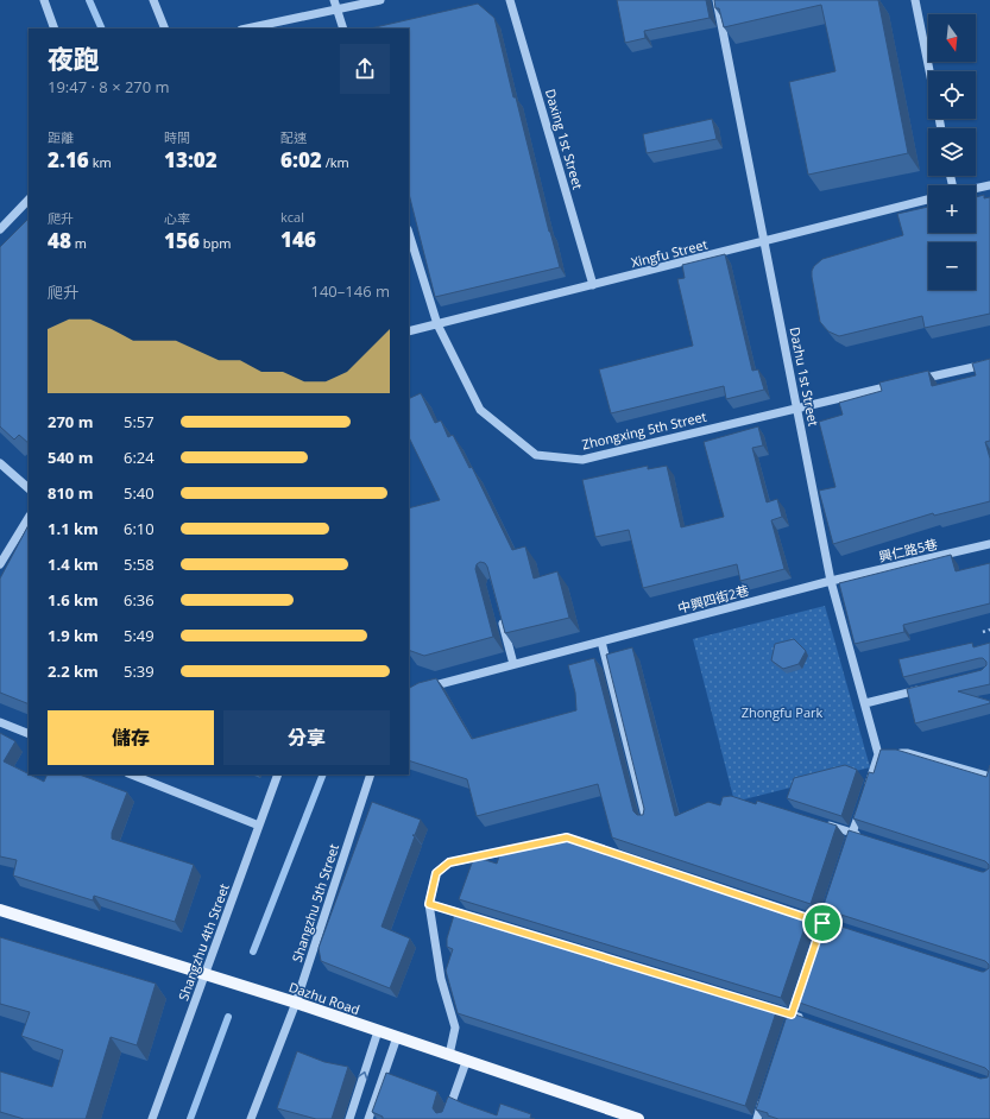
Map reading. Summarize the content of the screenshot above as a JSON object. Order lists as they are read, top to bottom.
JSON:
{
  "streets": {
    "main road": ["Dazhu Road"],
    "street": [
      "Daxing 1st Street",
      "Xingfu Street",
      "Dazhu 1st Street",
      "Zhongxing 5th Street",
      "興仁路5巷",
      "中興四街2巷",
      "Shangzhu 5th Street",
      "Shangzhu 4th Street"
    ]
  },
  "crossings": [
    ["Daxing 1st Street", "Xingfu Street"],
    ["Xingfu Street", "Dazhu 1st Street"],
    ["Xingfu Street", "Zhongxing 5th Street"],
    ["Dazhu 1st Street", "Zhongxing 5th Street"],
    ["Dazhu 1st Street", "興仁路5巷"],
    ["Dazhu 1st Street", "中興四街2巷"],
    ["興仁路5巷", "中興四街2巷"],
    ["Shangzhu 5th Street", "Dazhu Road"],
    ["Shangzhu 4th Street", "Dazhu Road"]
  ],
  "parks": ["Zhongfu Park"],
  "north": "bottom",
  "page": {
    "map_buttons": ["+", "−"],
    "heading": ["夜跑", "19:47 · 8 × 270 m"],
    "stats": [
      ["距離", "2.16 km"],
      ["時間", "13:02"],
      ["配速", "6:02 /km"],
      ["爬升", "48 m"],
      ["心率", "156 bpm"],
      ["kcal", "146"]
    ],
    "chart": ["爬升", "140–146 m"],
    "list": [
      {
        "name": "270 m",
        "note": "5:57"
      },
      {
        "name": "540 m",
        "note": "6:24"
      },
      {
        "name": "810 m",
        "note": "5:40"
      },
      {
        "name": "1.1 km",
        "note": "6:10"
      },
      {
        "name": "1.4 km",
        "note": "5:58"
      },
      {
        "name": "1.6 km",
        "note": "6:36"
      },
      {
        "name": "1.9 km",
        "note": "5:49"
      },
      {
        "name": "2.2 km",
        "note": "5:39"
      }
    ],
    "buttons": ["儲存", "分享"]
  }
}
